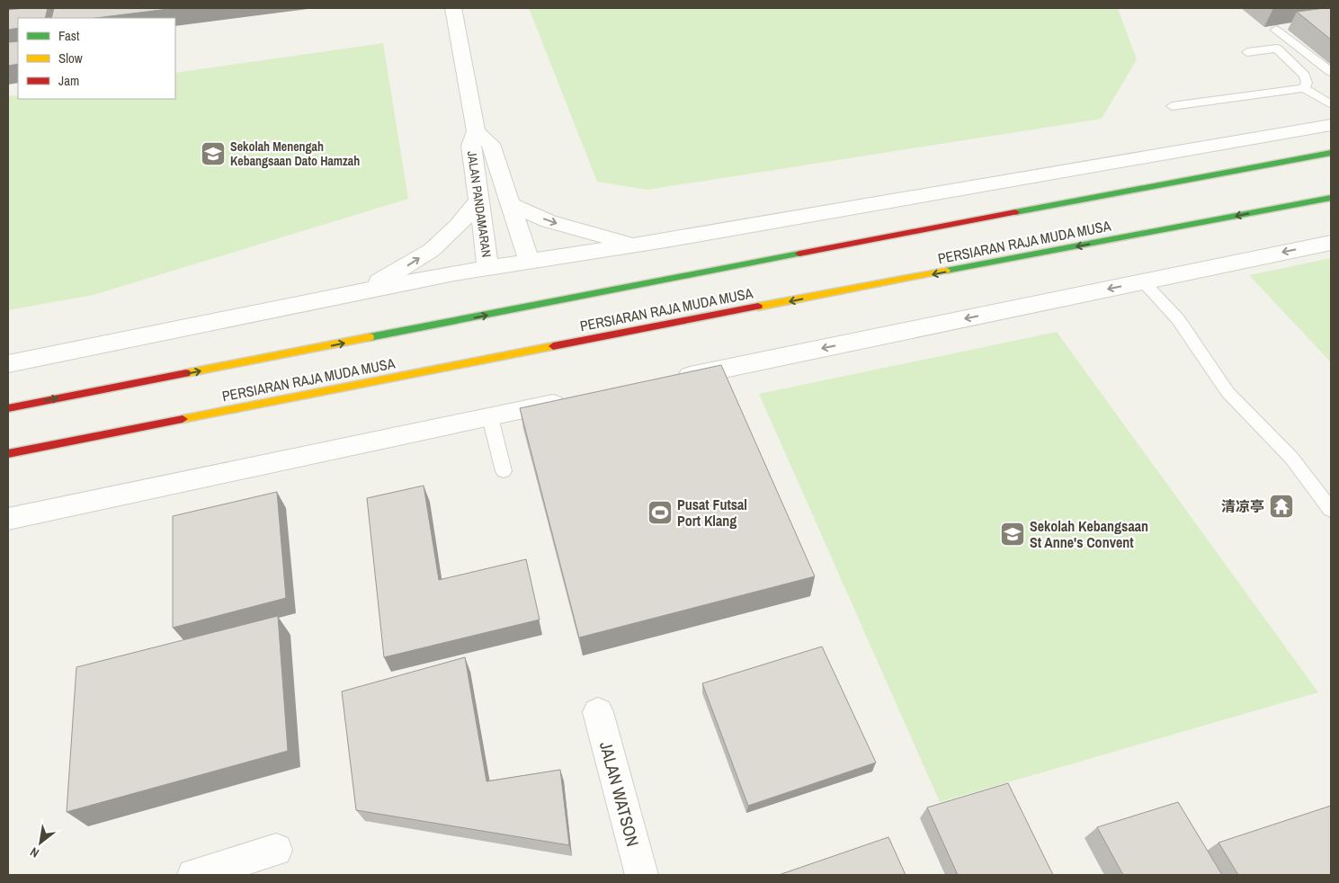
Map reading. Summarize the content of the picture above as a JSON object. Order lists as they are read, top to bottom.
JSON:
{
  "streets": {
    "main road": ["PERSIARAN RAJA MUDA MUSA"],
    "street": ["JALAN PANDAMARAN", "JALAN WATSON"]
  },
  "places": {
    "school or university": ["Sekolah Menengah Kebangsaan Dato Hamzah", "Sekolah Kebangsaan St Anne's Convent"],
    "temple": ["清凉亭"],
    "sports": ["Pusat Futsal Port Klang"]
  },
  "legend": ["Fast", "Slow", "Jam"],
  "north": "bottom left"
}
